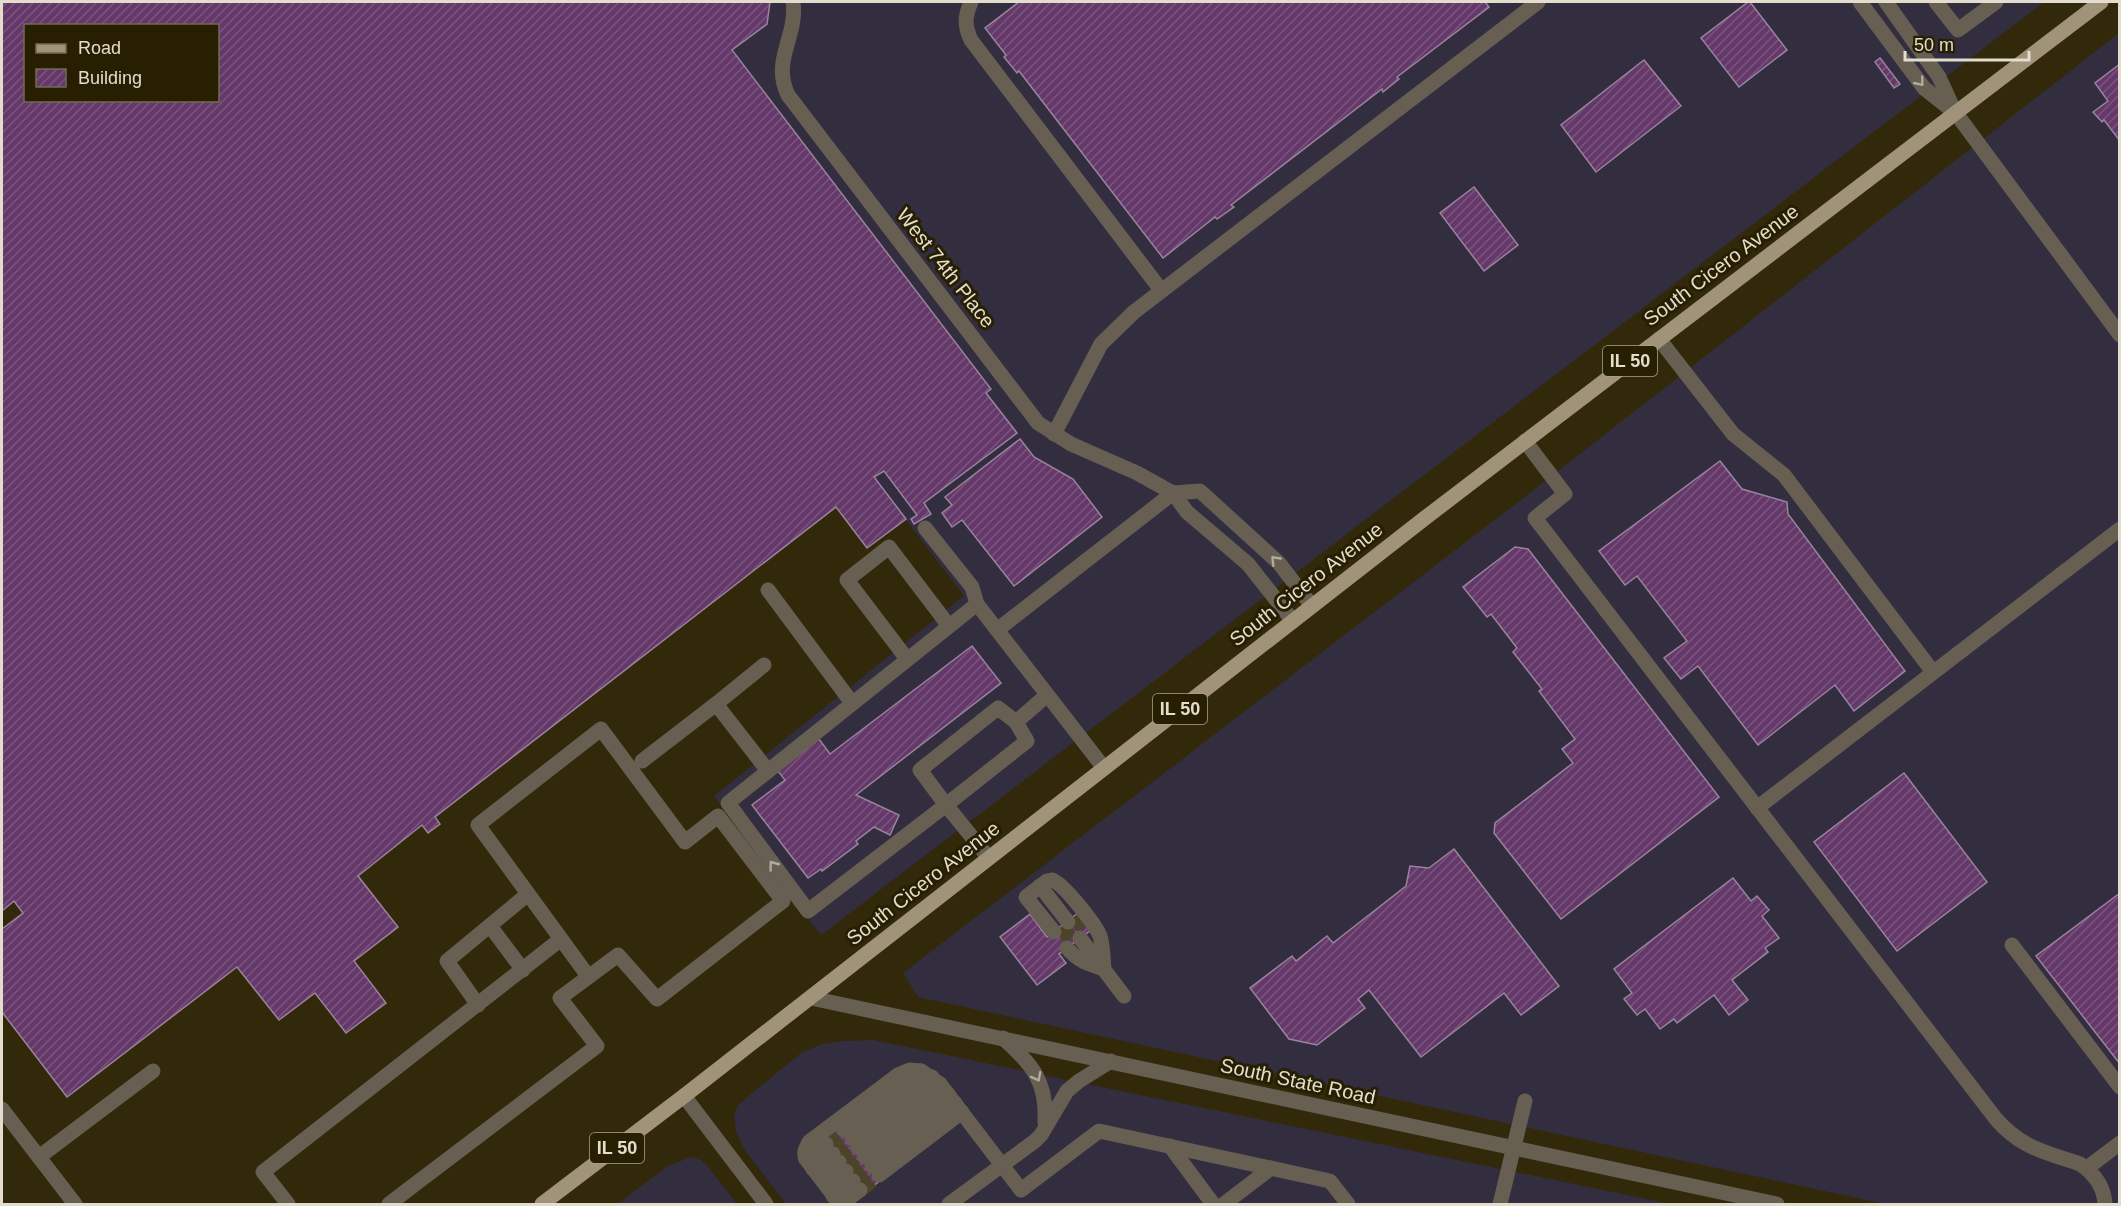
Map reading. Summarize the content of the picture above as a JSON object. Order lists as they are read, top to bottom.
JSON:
{
  "streets": {
    "main road": ["South Cicero Avenue", "IL 50"],
    "street": ["West 74th Place", "South State Road"]
  },
  "crossings": [
    ["South Cicero Avenue", "West 74th Place"],
    ["South Cicero Avenue", "South State Road"]
  ],
  "legend": ["Road", "Building"],
  "scale_bar": "50 m"
}
